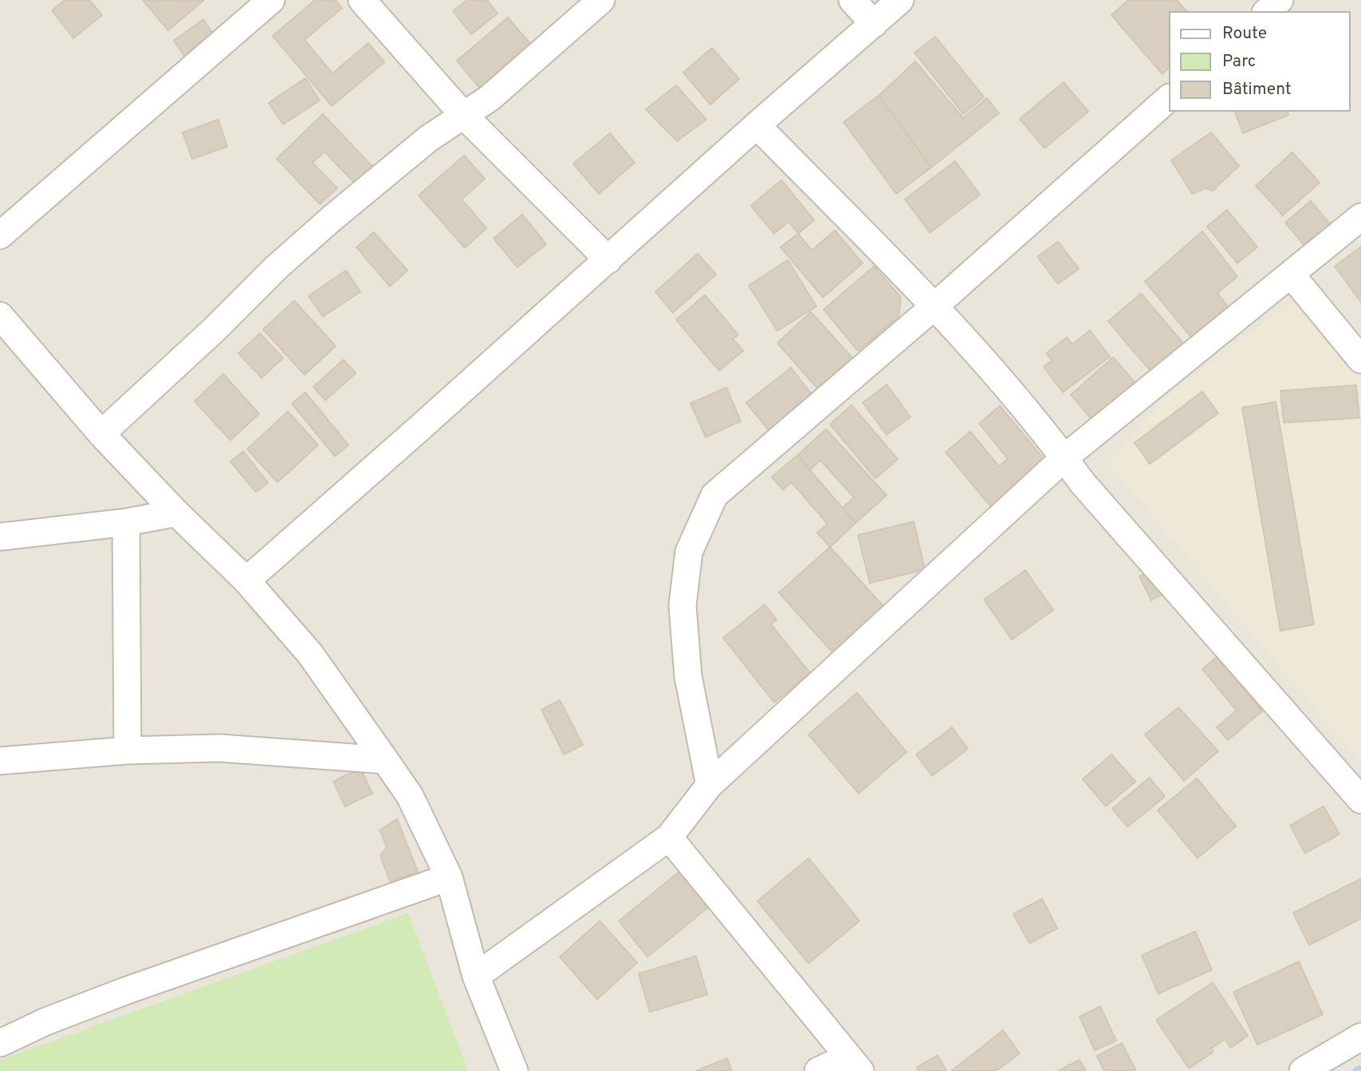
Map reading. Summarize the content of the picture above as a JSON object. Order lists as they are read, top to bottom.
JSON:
{
  "legend": ["Route", "Parc", "Bâtiment"]
}
